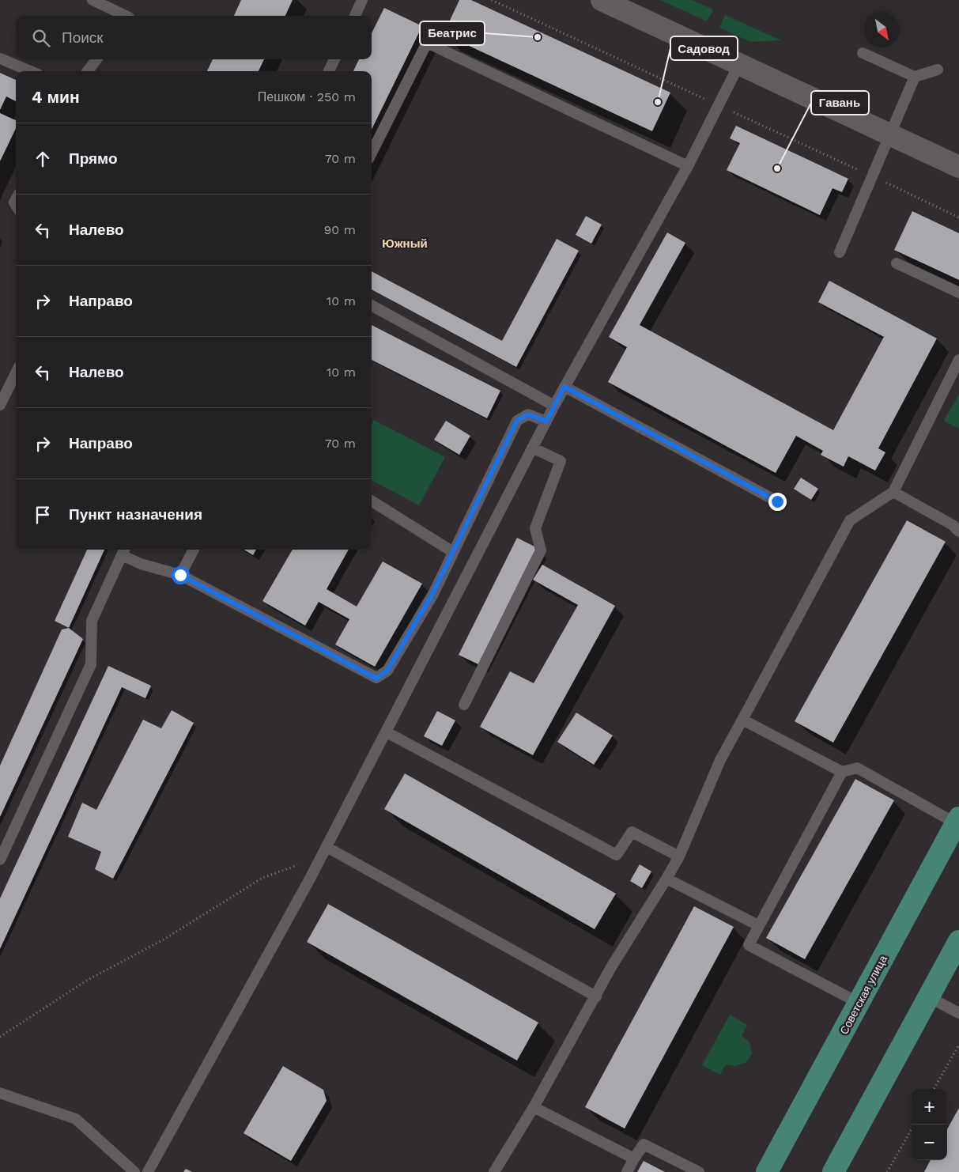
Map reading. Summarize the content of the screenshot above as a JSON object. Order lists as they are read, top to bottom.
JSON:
{
  "streets": {
    "main road": ["Советская улица"]
  },
  "districts": ["Южный"],
  "places": ["Беатрис", "Садовод", "Гавань"],
  "north": "bottom right",
  "page": {
    "search": "Поиск",
    "heading": ["4 мин", "Пешком · 250 m"],
    "list": [
      ["Прямо", "70 m"],
      ["Налево", "90 m"],
      ["Направо", "10 m"],
      ["Налево", "10 m"],
      ["Направо", "70 m"],
      "Пункт назначения"
    ],
    "map_buttons": ["+", "−"]
  }
}
